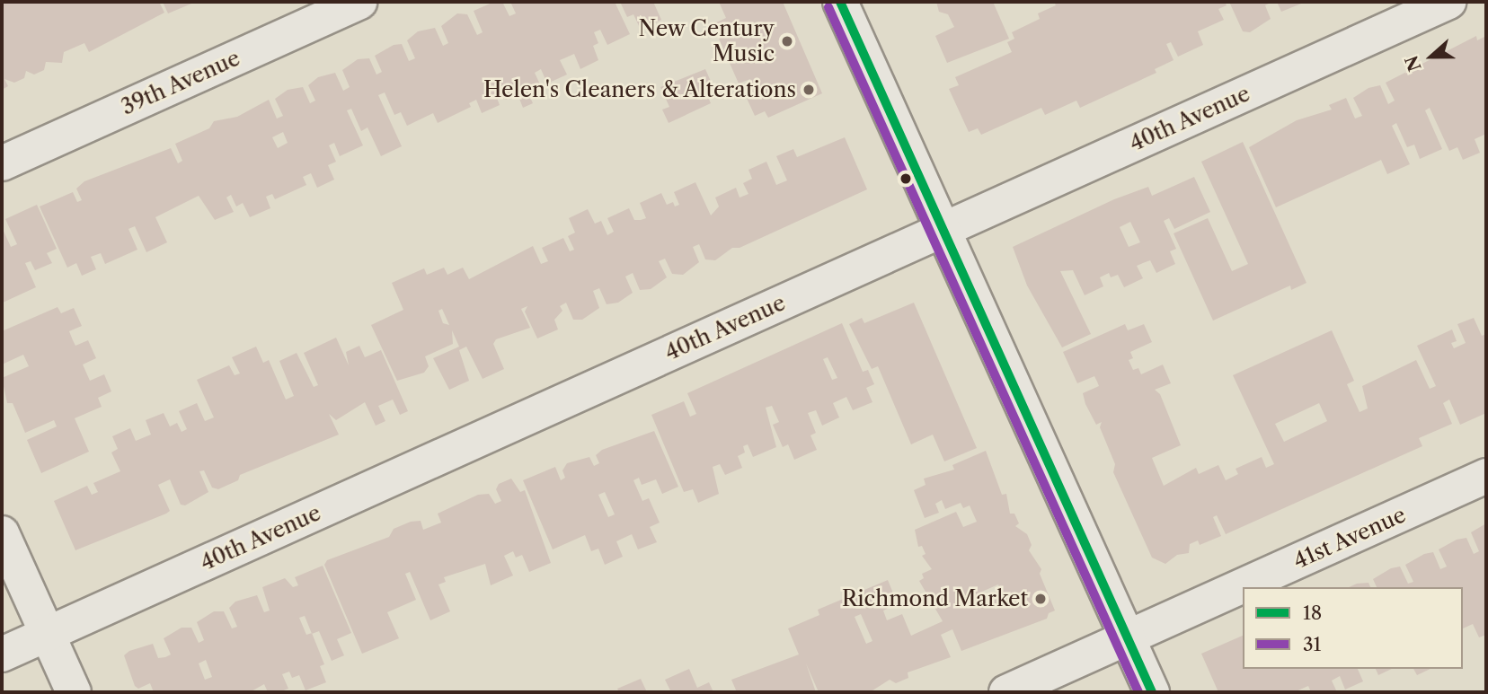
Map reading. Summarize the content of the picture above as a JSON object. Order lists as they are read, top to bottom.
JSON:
{
  "streets": {
    "street": ["39th Avenue", "40th Avenue", "41st Avenue"]
  },
  "places": ["New Century Music", "Helen's Cleaners & Alterations", "Richmond Market"],
  "lines": ["transit line 18", "transit line 31"],
  "legend": ["18", "31"],
  "north": "left"
}
